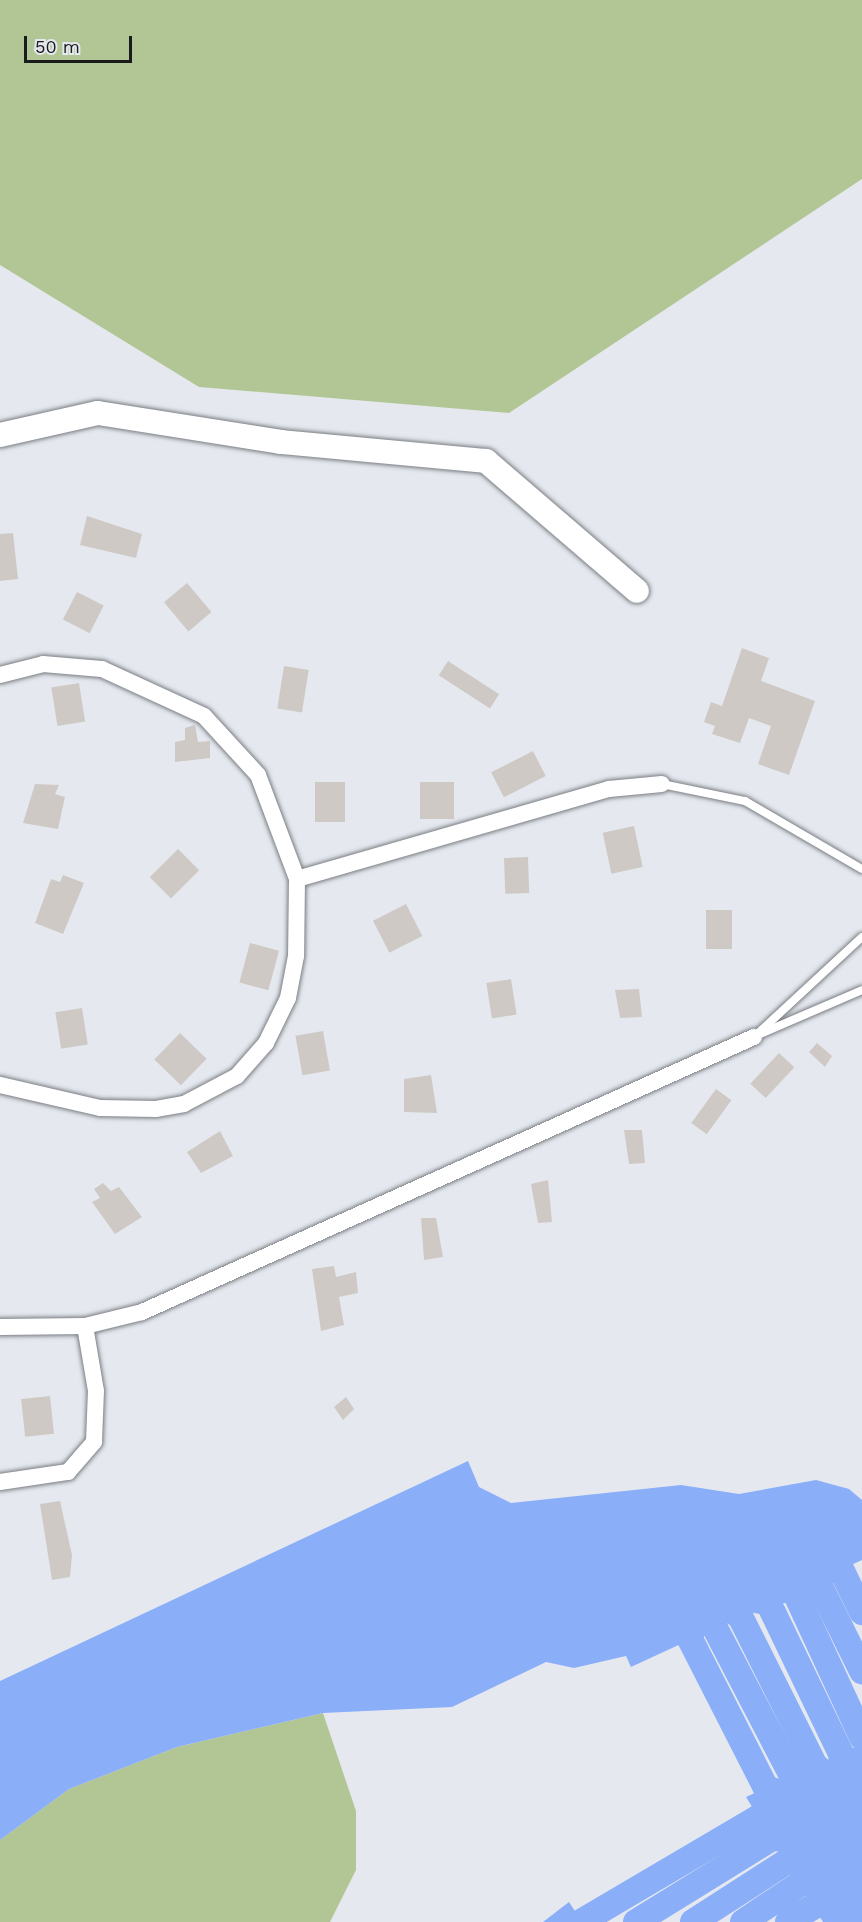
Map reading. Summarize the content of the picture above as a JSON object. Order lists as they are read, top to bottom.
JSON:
{
  "scale_bar": "50 m"
}
